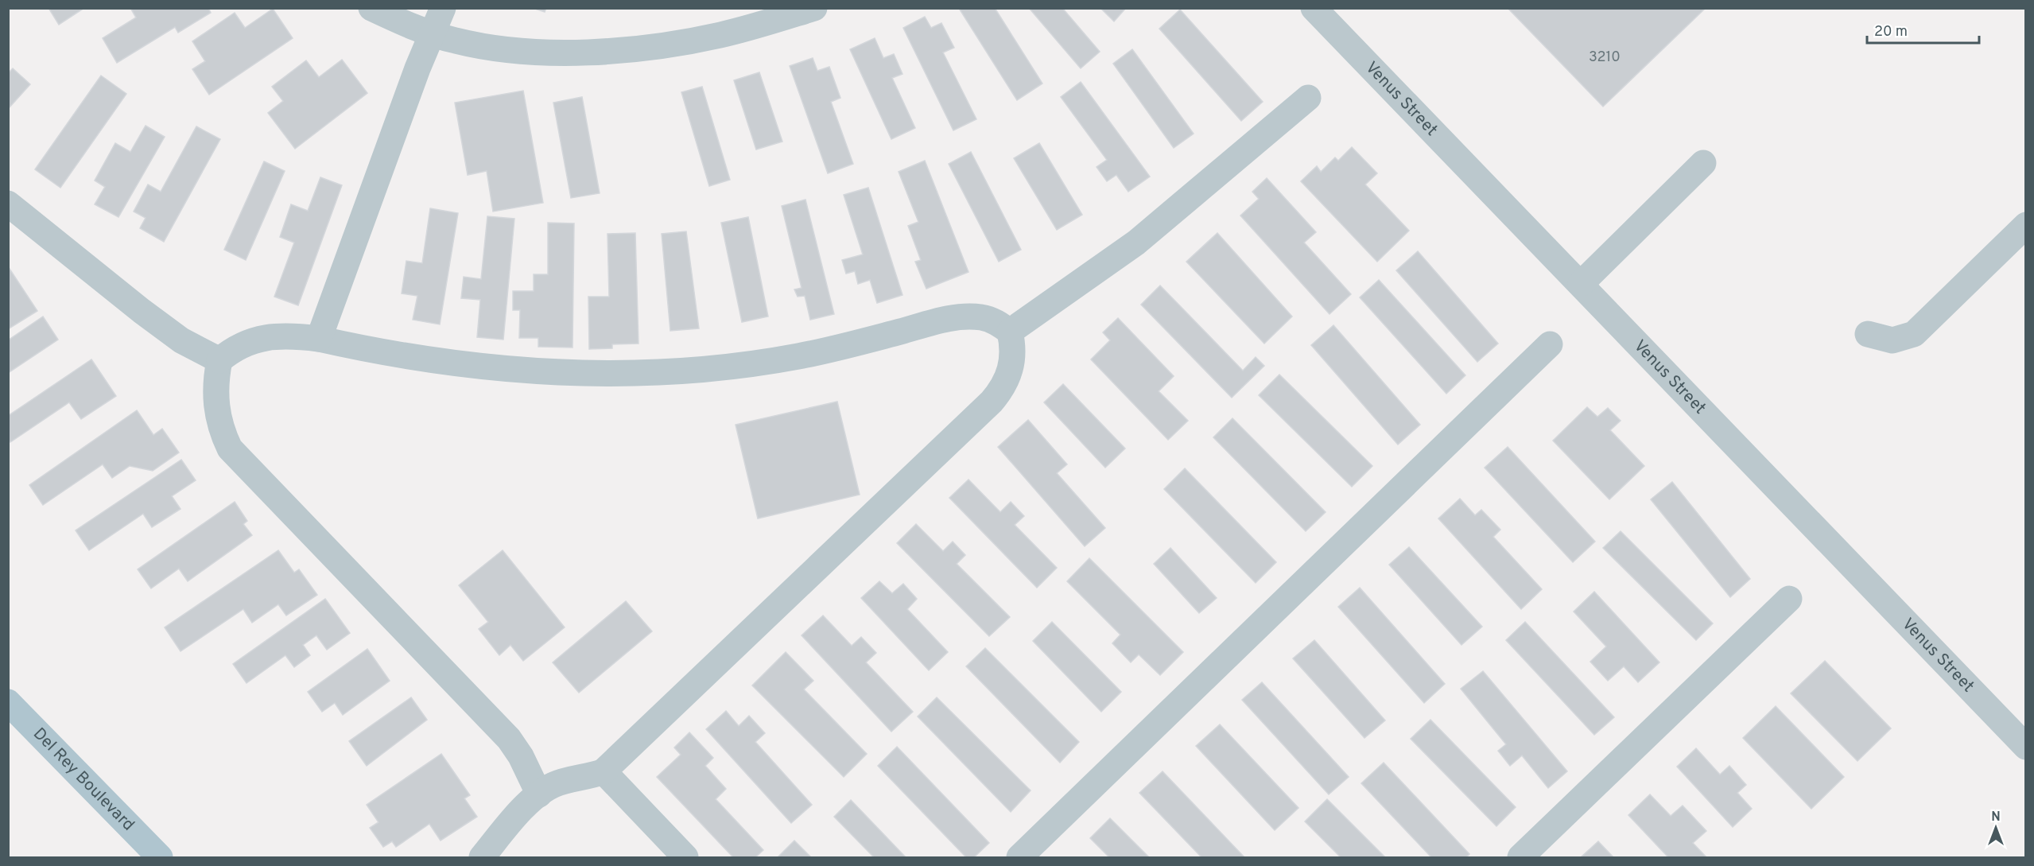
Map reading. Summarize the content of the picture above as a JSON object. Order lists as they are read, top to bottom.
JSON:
{
  "streets": {
    "main road": ["Del Rey Boulevard"],
    "street": ["Venus Street"]
  },
  "house_numbers": ["3210"],
  "scale_bar": "20 m",
  "north": "top"
}
